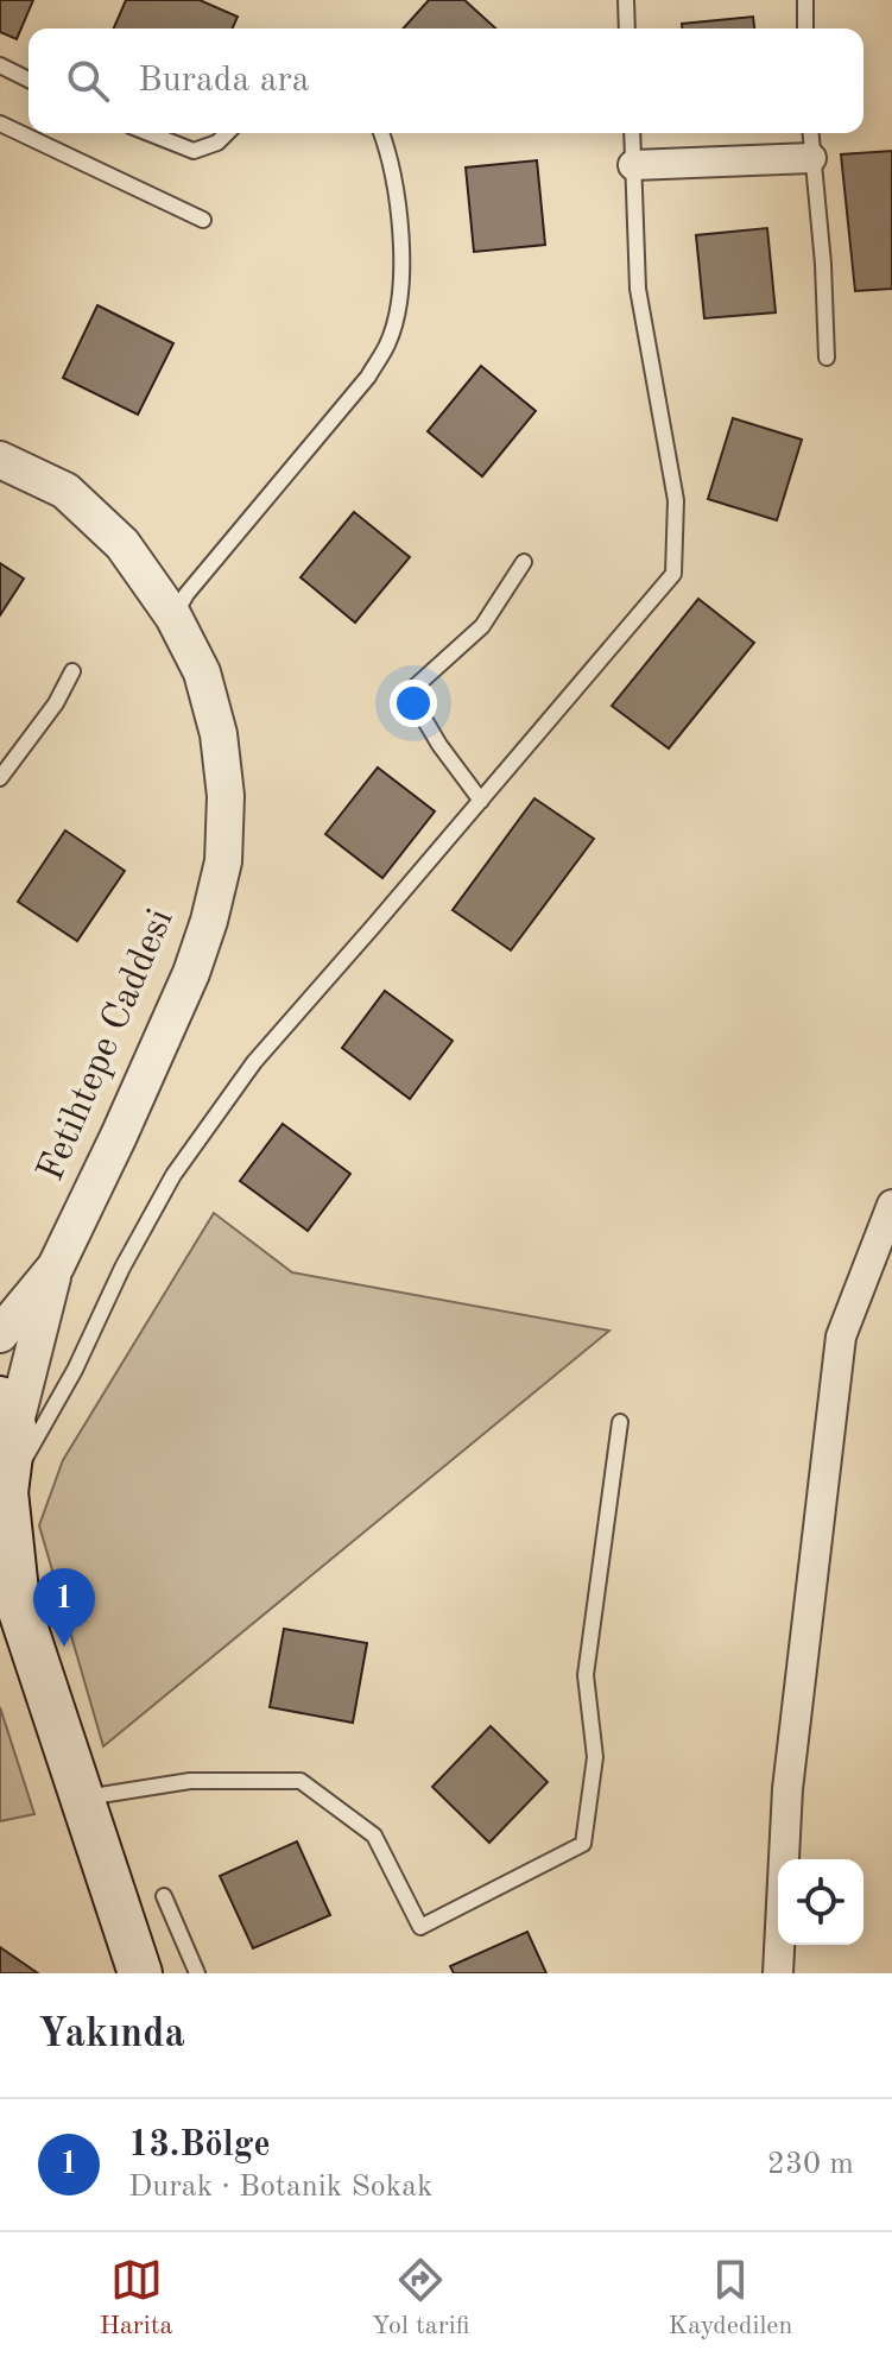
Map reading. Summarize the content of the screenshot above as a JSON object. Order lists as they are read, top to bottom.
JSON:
{
  "streets": {
    "street": ["Fetihtepe Caddesi"]
  },
  "page": {
    "search": "Burada ara",
    "pins": "1",
    "heading": "Yakında",
    "list": [
      {
        "mark": "1",
        "name": "13.Bölge",
        "note": "Durak · Botanik Sokak",
        "value": "230 m"
      }
    ],
    "nav": ["Harita", "Yol tarifi", "Kaydedilen"]
  }
}
